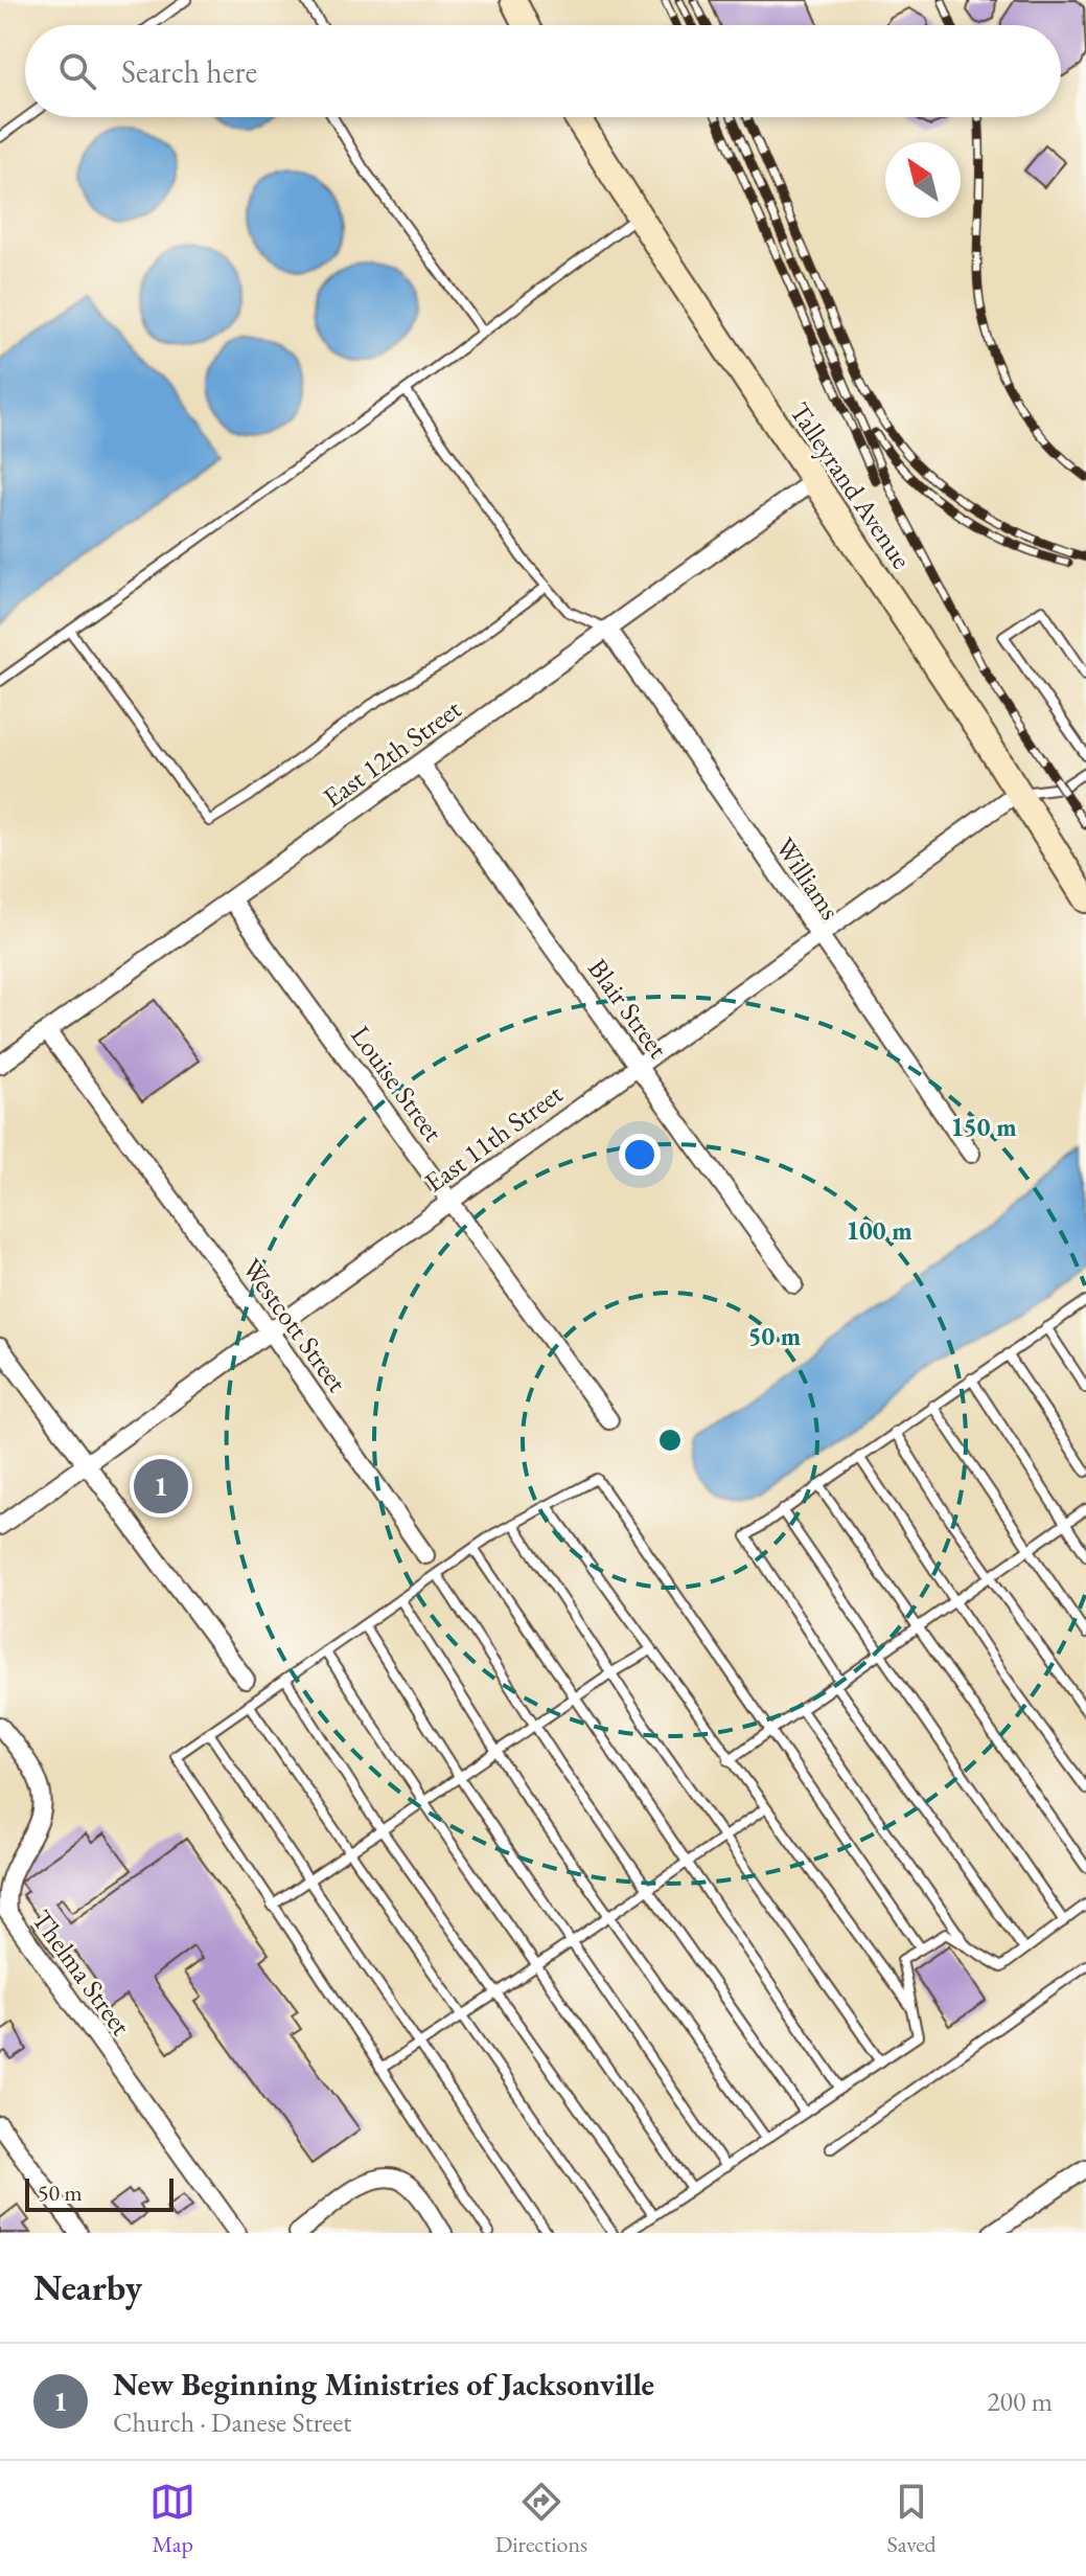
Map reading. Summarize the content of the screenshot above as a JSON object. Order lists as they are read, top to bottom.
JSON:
{
  "streets": {
    "street": [
      "Talleyrand Avenue",
      "East 12th Street",
      "Williams",
      "Blair Street",
      "Louise Street",
      "East 11th Street",
      "Westcott Street",
      "Thelma Street"
    ]
  },
  "crossings": [
    ["Talleyrand Avenue", "East 12th Street"],
    ["Talleyrand Avenue", "East 11th Street"],
    ["East 12th Street", "Williams"],
    ["East 12th Street", "Blair Street"],
    ["East 12th Street", "Louise Street"],
    ["East 12th Street", "Westcott Street"],
    ["Williams", "East 11th Street"],
    ["Blair Street", "East 11th Street"],
    ["Louise Street", "East 11th Street"],
    ["East 11th Street", "Westcott Street"]
  ],
  "scale_bar": "50 m",
  "north": "top left",
  "page": {
    "search": "Search here",
    "pins": "1",
    "scale": "50 m",
    "heading": "Nearby",
    "list": [
      {
        "mark": "1",
        "name": "New Beginning Ministries of Jacksonville",
        "note": "Church · Danese Street",
        "value": "200 m"
      }
    ],
    "nav": ["Map", "Directions", "Saved"]
  },
  "rings": ["150 m", "100 m", "50 m"]
}
